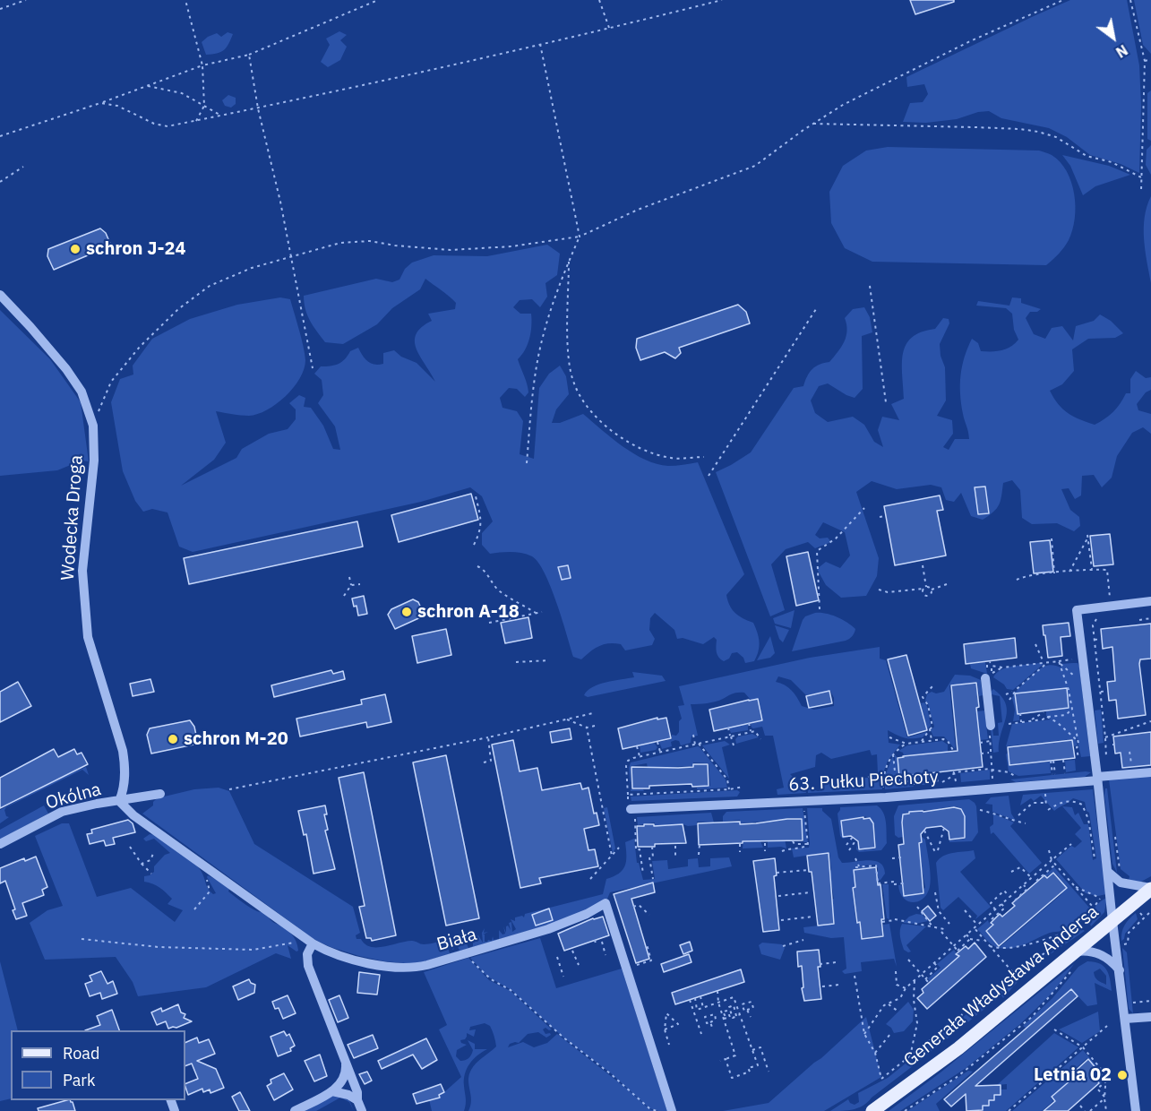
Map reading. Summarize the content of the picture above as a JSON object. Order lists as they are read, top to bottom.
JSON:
{
  "streets": {
    "main road": ["Generała Władysława Andersa"],
    "street": [
      "Wodecka Droga",
      "63. Pułku Piechoty",
      "Okólna",
      "Biała"
    ]
  },
  "crossings": [
    ["Wodecka Droga", "Okólna"],
    ["Wodecka Droga", "Biała"],
    ["Okólna", "Biała"]
  ],
  "places": [
    "schron J-24",
    "schron A-18",
    "schron M-20",
    "Letnia 02"
  ],
  "legend": ["Road", "Park"],
  "north": "bottom right"
}
